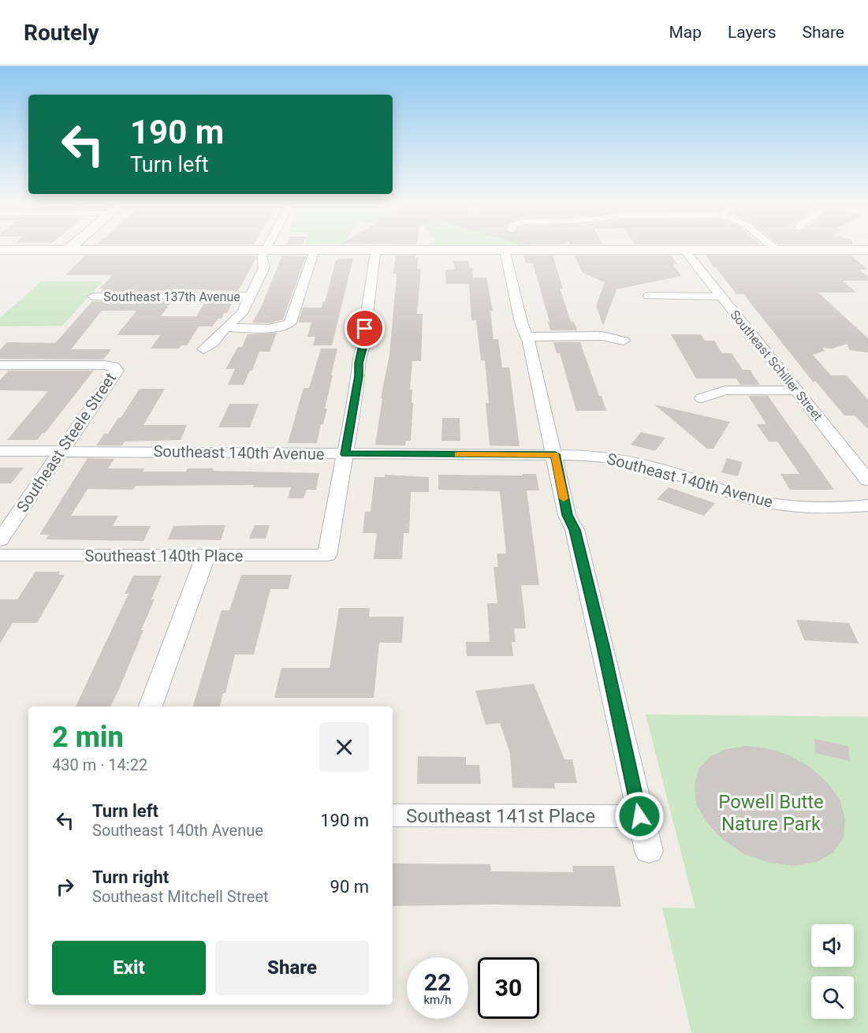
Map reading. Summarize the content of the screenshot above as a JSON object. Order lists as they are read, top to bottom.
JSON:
{
  "streets": {
    "street": [
      "Southeast 137th Avenue",
      "Southeast Schiller Street",
      "Southeast Steele Street",
      "Southeast 140th Avenue",
      "Southeast 140th Place",
      "Southeast 141st Place"
    ]
  },
  "crossings": [
    ["Southeast Steele Street", "Southeast 140th Avenue"],
    ["Southeast 140th Avenue", "Southeast 140th Place"]
  ],
  "parks": ["Powell Butte Nature Park"],
  "page": {
    "header": "Routely",
    "nav": ["Map", "Layers", "Share"],
    "turn": ["190 m", "Turn left"],
    "heading": ["2 min", "430 m · 14:22"],
    "list": [
      {
        "name": "Turn left",
        "note": "Southeast 140th Avenue",
        "value": "190 m"
      },
      {
        "name": "Turn right",
        "note": "Southeast Mitchell Street",
        "value": "90 m"
      }
    ],
    "buttons": ["Exit", "Share"],
    "speed": "22 km/h",
    "limit": "30"
  }
}
